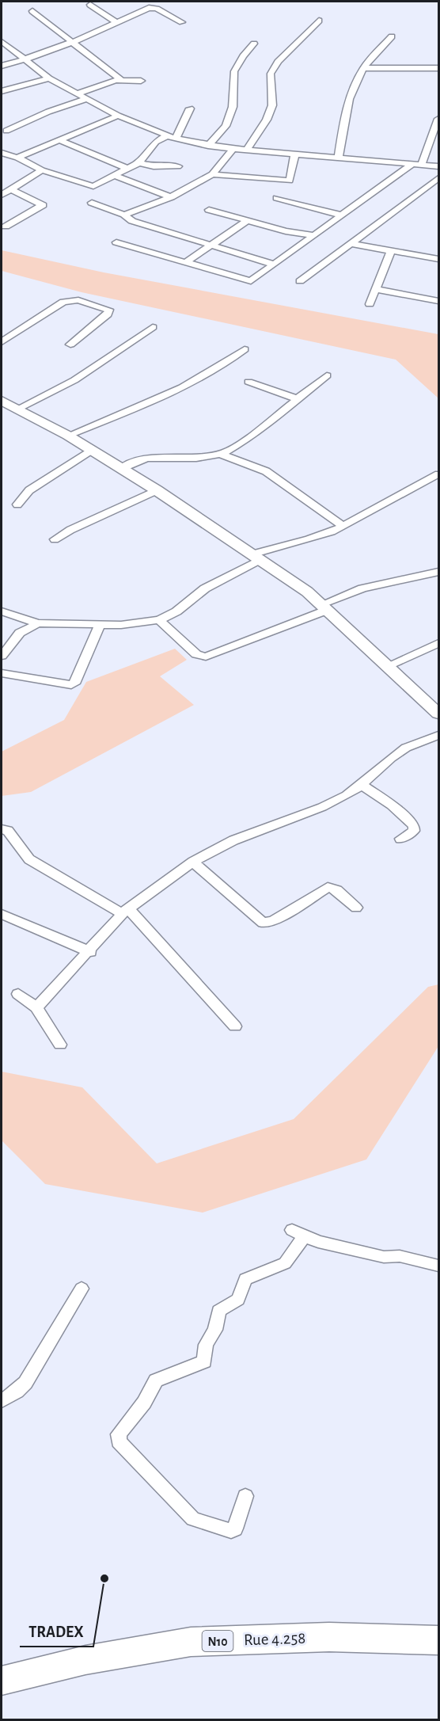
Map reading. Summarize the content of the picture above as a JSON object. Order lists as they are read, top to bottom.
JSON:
{
  "streets": {
    "highway": ["Rue 4.258", "N10"]
  },
  "places": ["TRADEX"]
}
